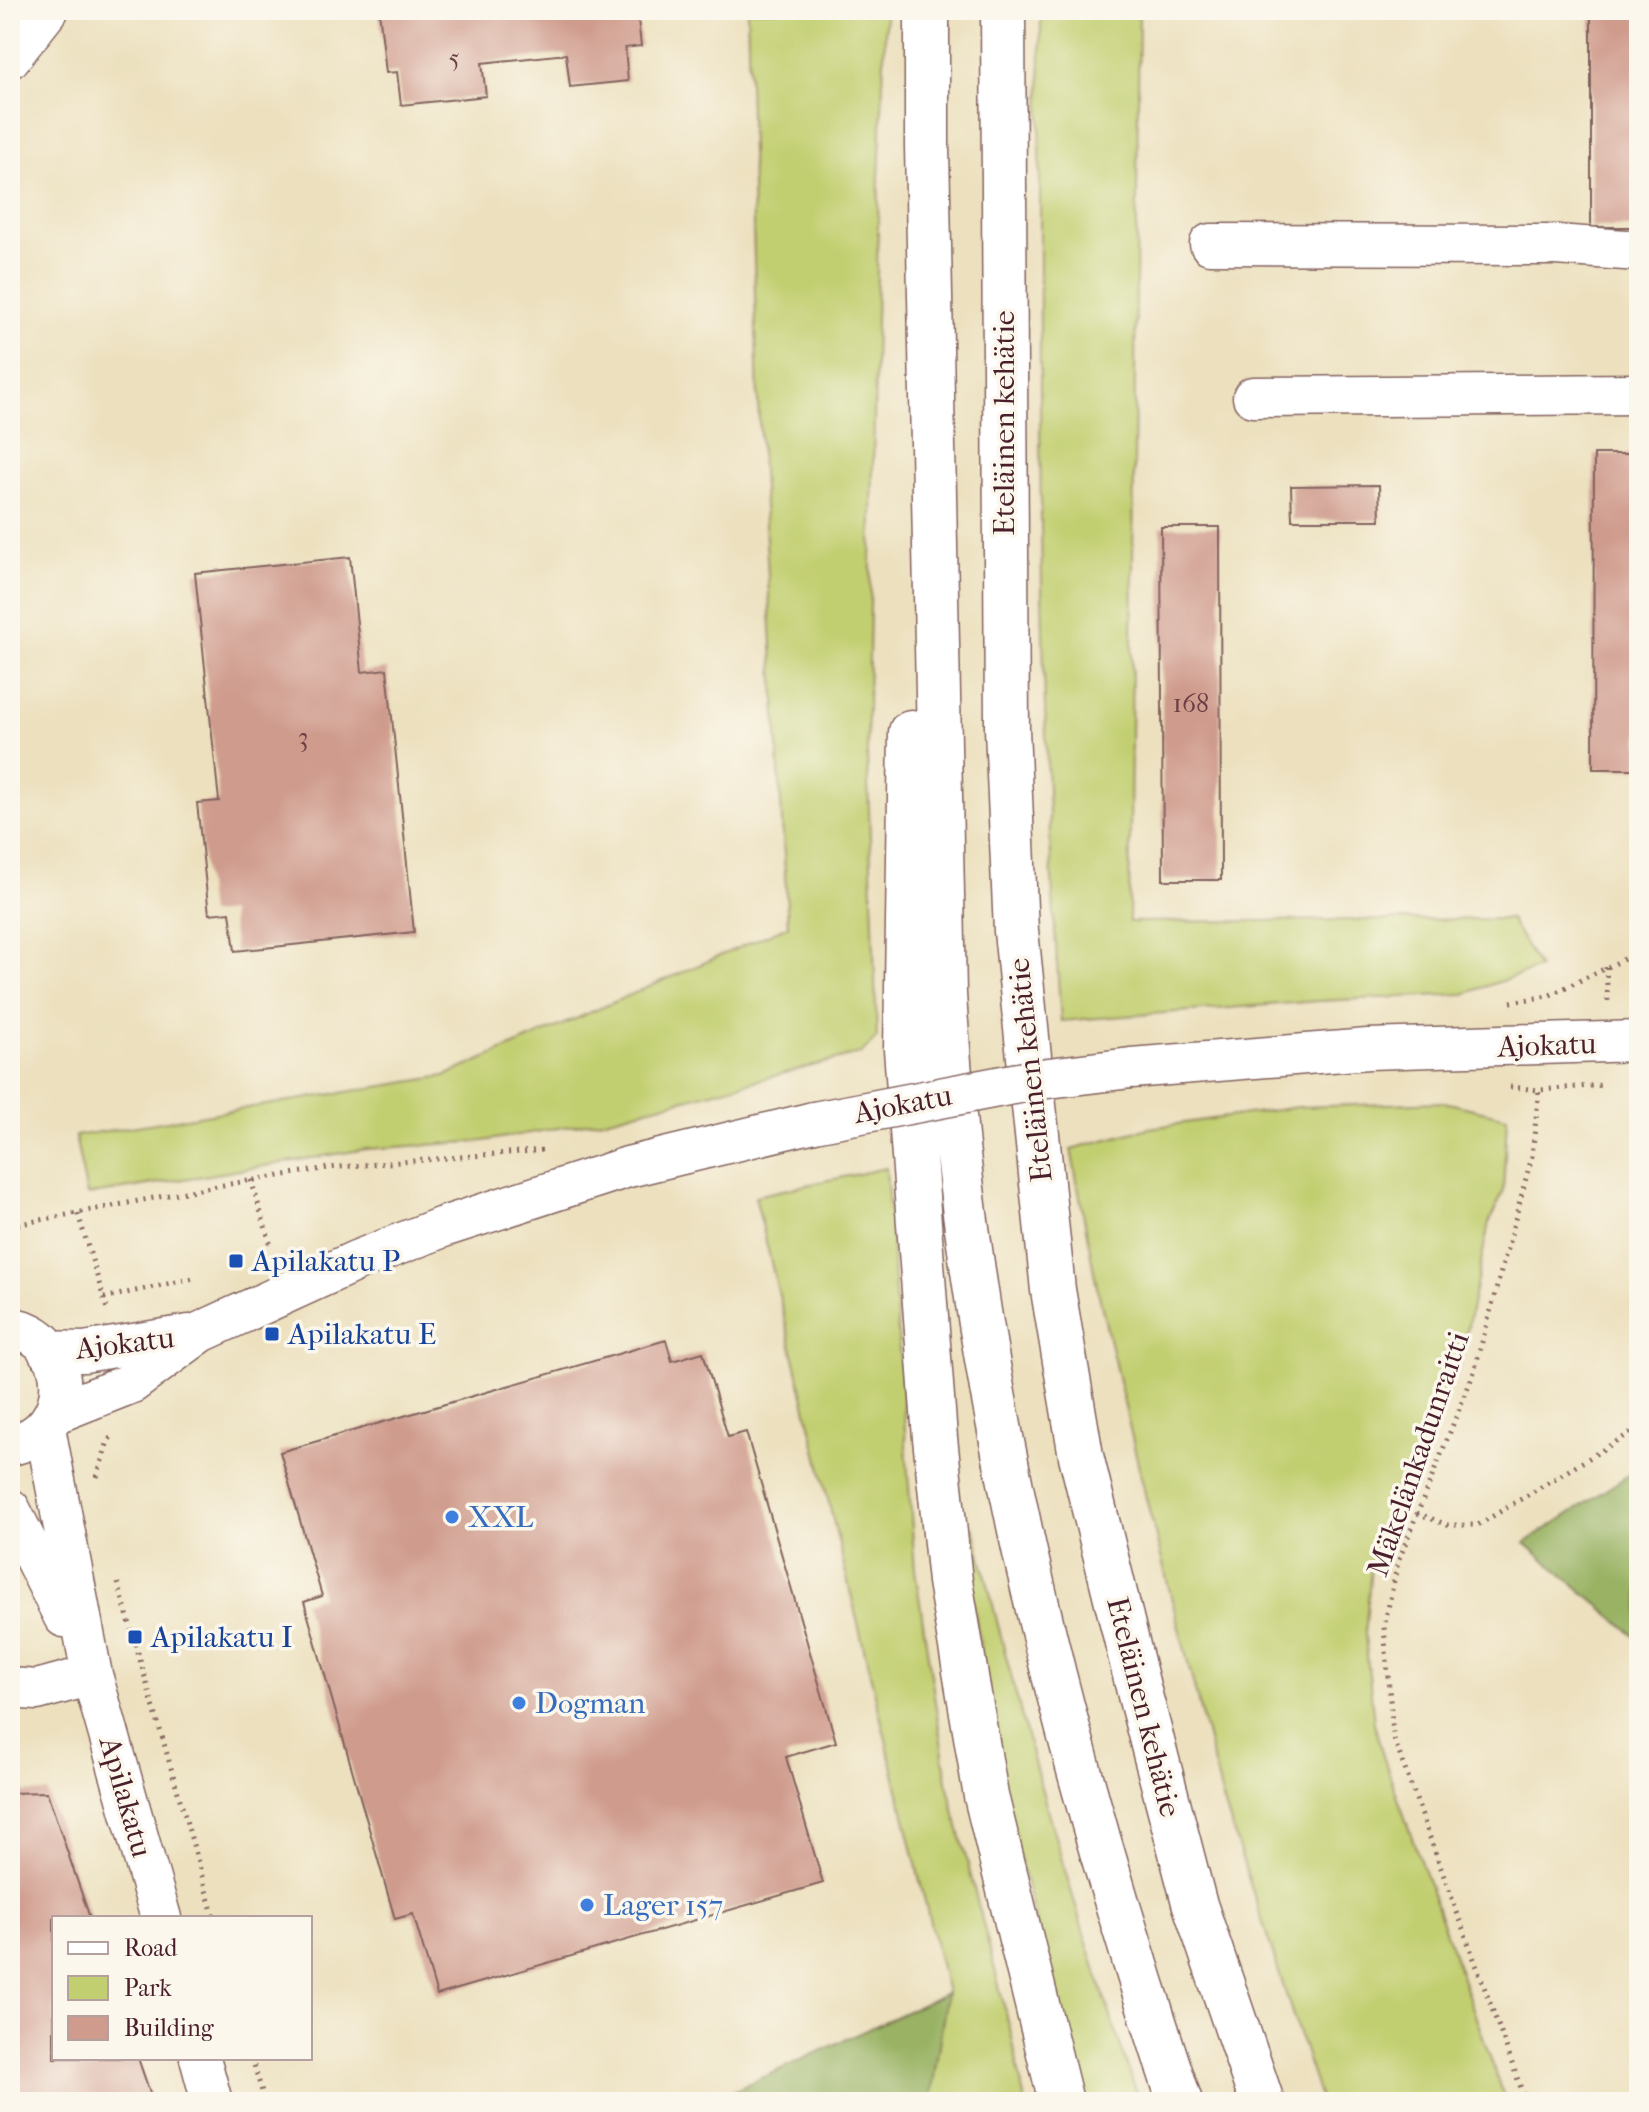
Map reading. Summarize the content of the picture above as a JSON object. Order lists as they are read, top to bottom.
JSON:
{
  "streets": {
    "highway": ["Eteläinen kehätie"],
    "street": ["Ajokatu", "Apilakatu"],
    "path": ["Mäkelänkadunraitti"]
  },
  "crossings": [
    ["Ajokatu", "Apilakatu"]
  ],
  "places": {
    "transit": ["Apilakatu P", "Apilakatu E", "Apilakatu I"],
    "other": ["XXL", "Dogman", "Lager 157"]
  },
  "house_numbers": ["5", "168", "3"],
  "legend": ["Road", "Park", "Building"]
}
